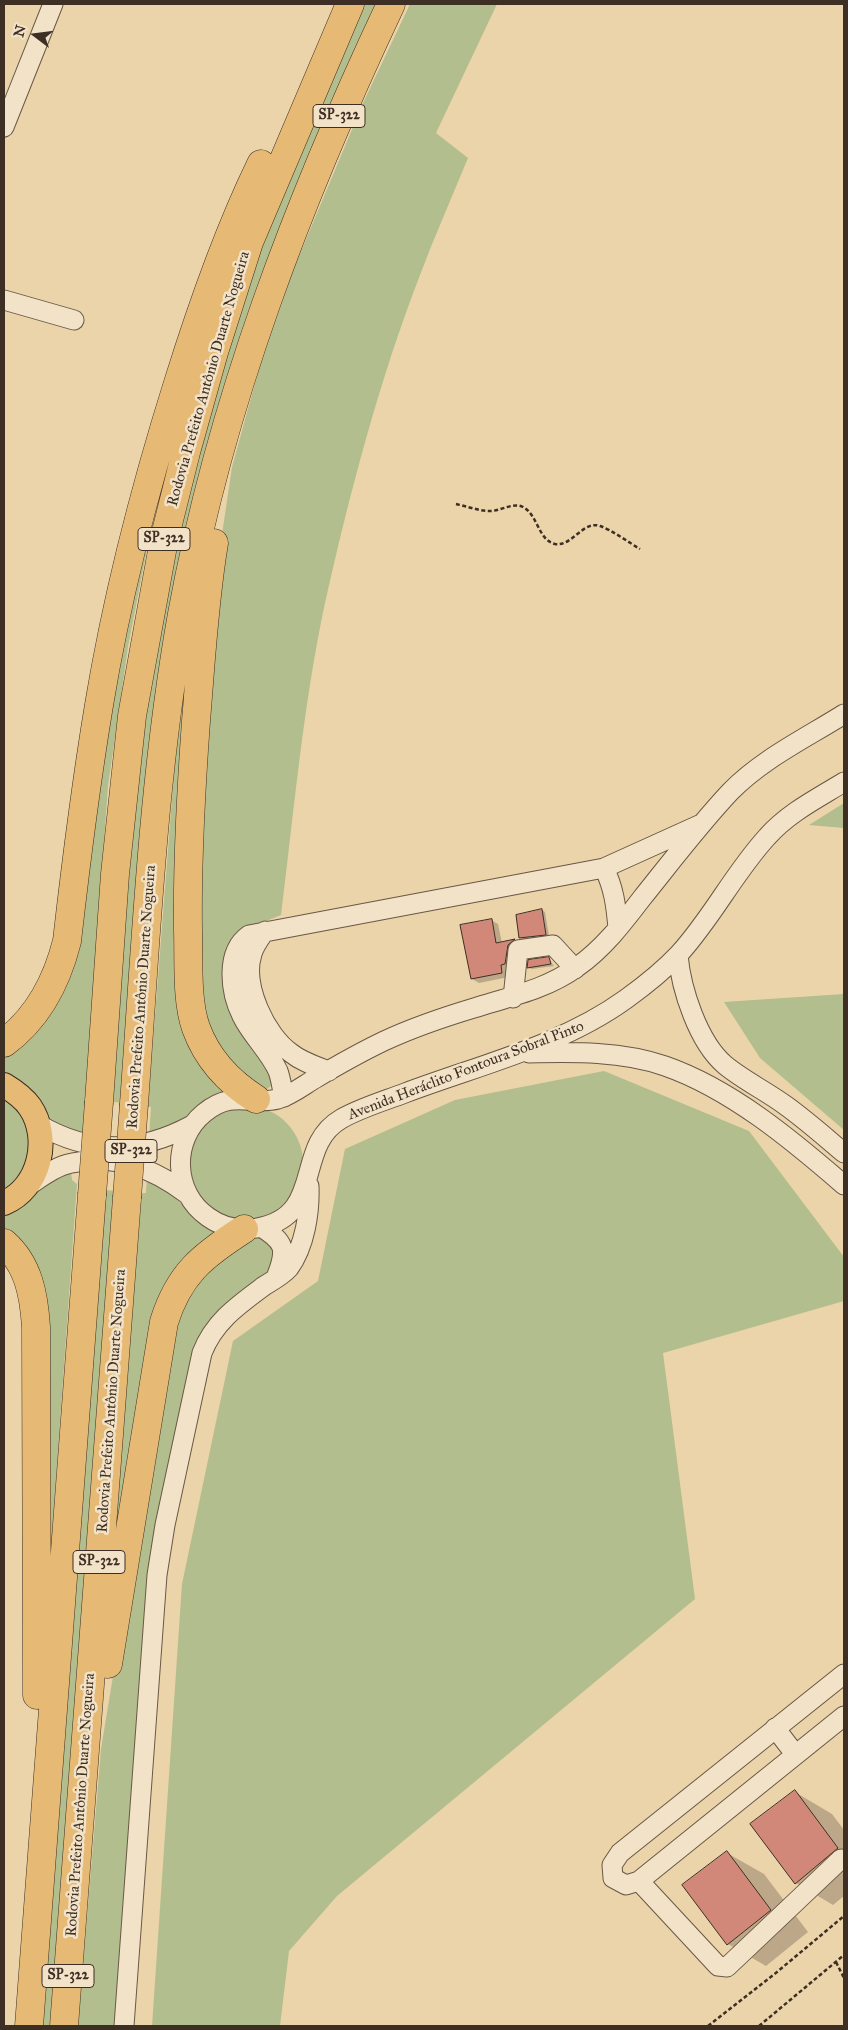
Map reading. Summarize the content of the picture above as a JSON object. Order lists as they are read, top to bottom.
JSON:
{
  "streets": {
    "highway": ["SP-322", "Rodovia Prefeito Antônio Duarte Nogueira"],
    "street": ["Avenida Heráclito Fontoura Sobral Pinto"]
  },
  "north": "left"
}
